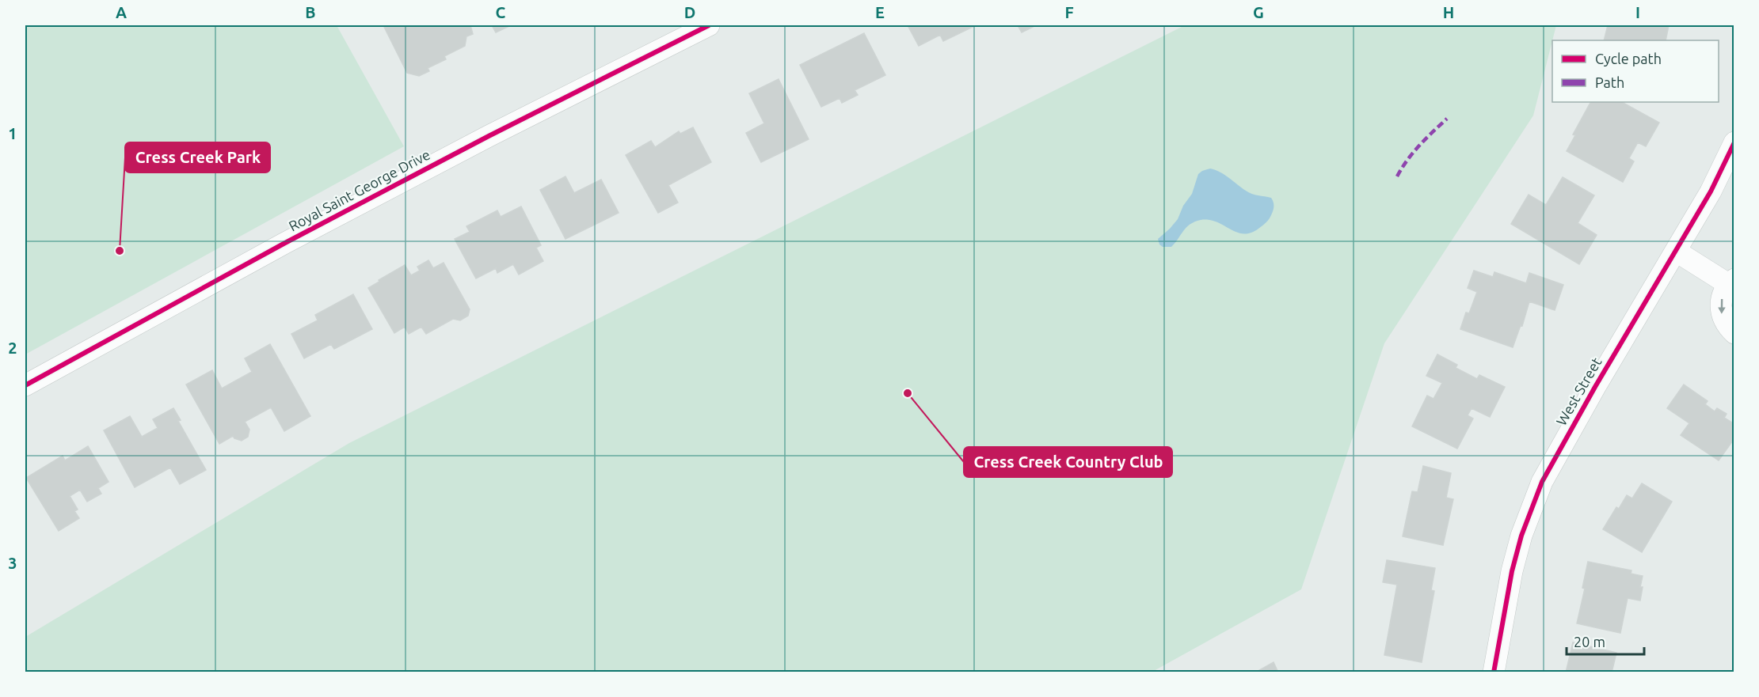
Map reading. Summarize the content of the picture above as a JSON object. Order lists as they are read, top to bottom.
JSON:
{
  "streets": {
    "street": ["Royal Saint George Drive", "West Street"]
  },
  "places": ["Cress Creek Park", "Cress Creek Country Club"],
  "legend": ["Cycle path", "Path"],
  "scale_bar": "20 m",
  "grid": {
    "columns": [
      "A",
      "B",
      "C",
      "D",
      "E",
      "F",
      "G",
      "H",
      "I"
    ],
    "rows": ["1", "2", "3"]
  }
}
